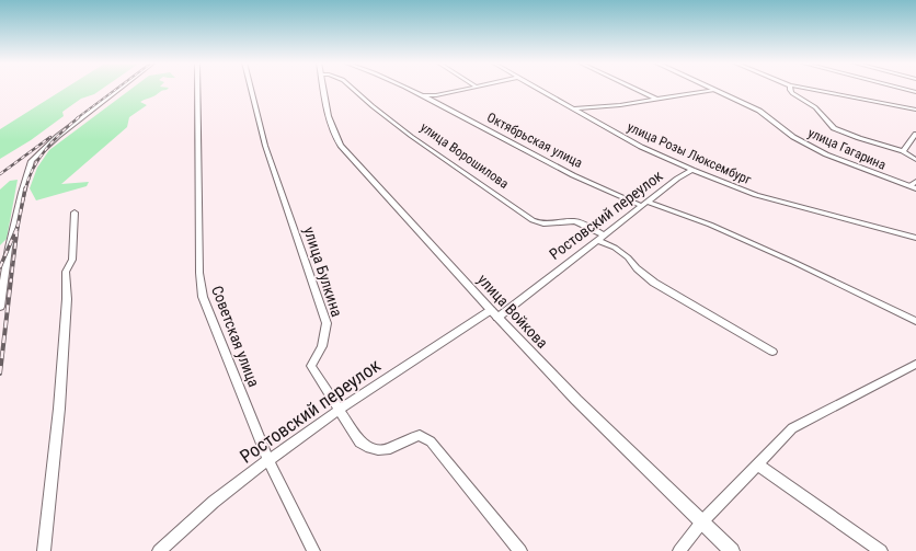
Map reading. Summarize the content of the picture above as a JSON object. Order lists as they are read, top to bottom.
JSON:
{
  "streets": {
    "main road": ["улица Гагарина", "улица Войкова"],
    "street": [
      "Октябрьская улица",
      "улица Розы Люксембург",
      "улица Ворошилова",
      "Ростовский переулок",
      "улица Булкина",
      "Советская улица"
    ]
  },
  "crossings": [
    ["Октябрьская улица", "Ростовский переулок"],
    ["улица Розы Люксембург", "Ростовский переулок"],
    ["улица Ворошилова", "Ростовский переулок"],
    ["Ростовский переулок", "улица Булкина"],
    ["Ростовский переулок", "улица Войкова"],
    ["Ростовский переулок", "Советская улица"]
  ]
}
